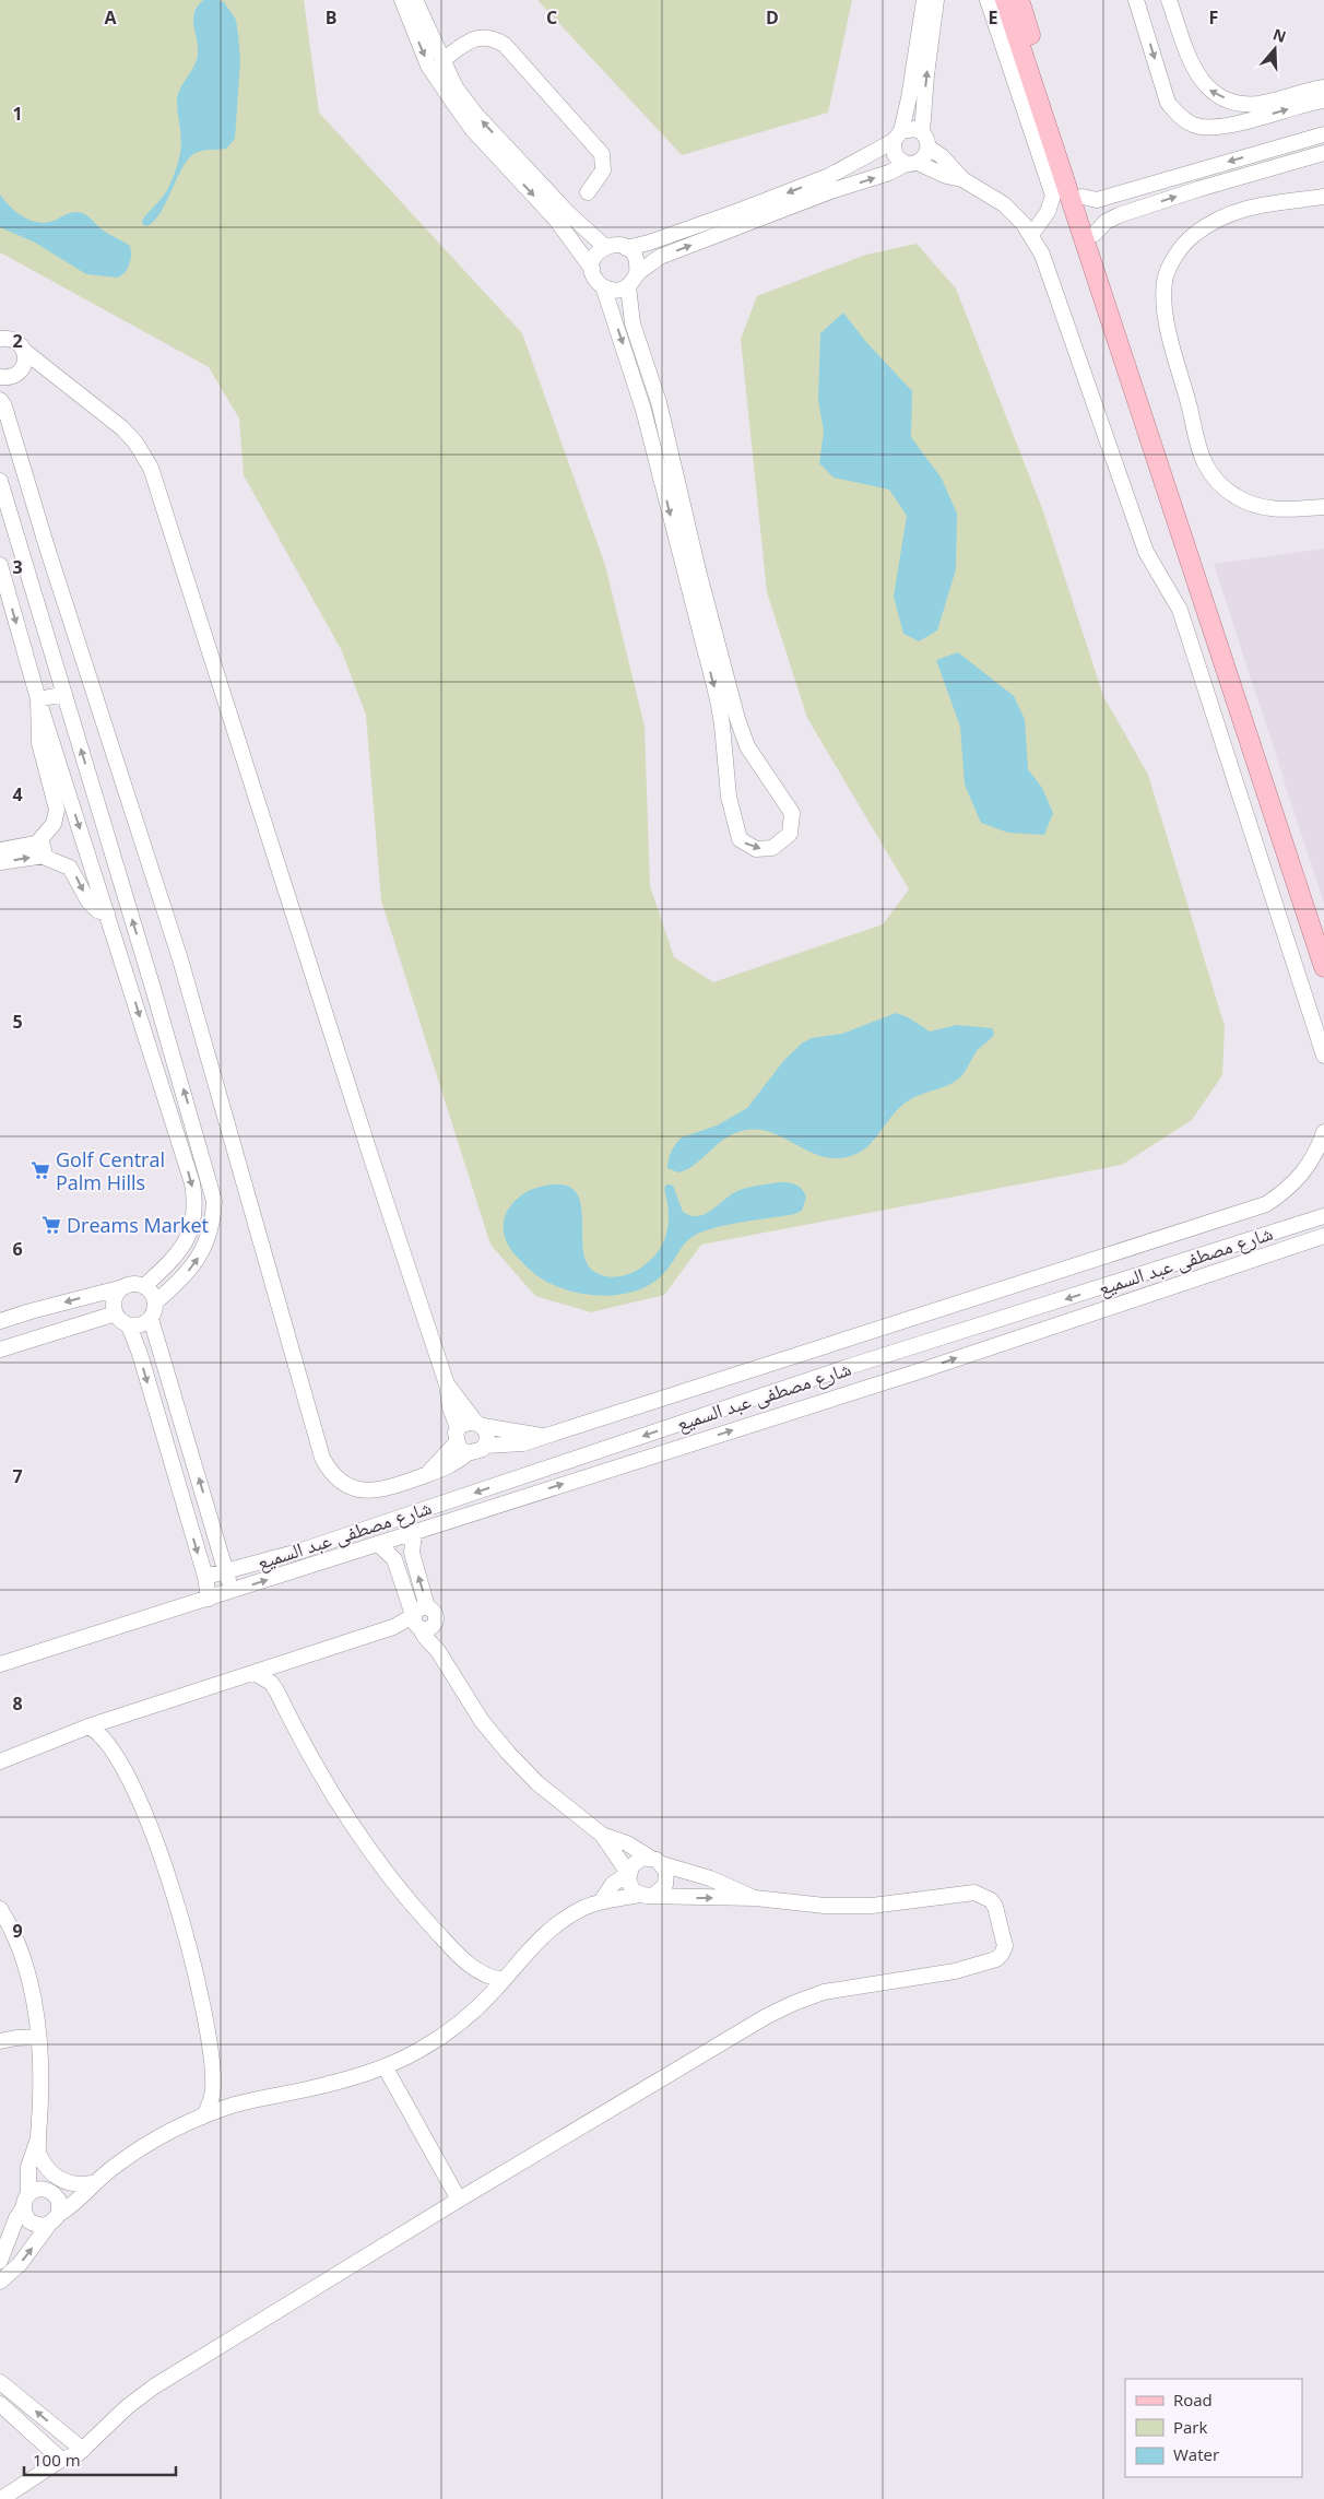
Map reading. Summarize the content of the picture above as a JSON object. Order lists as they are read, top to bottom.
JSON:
{
  "streets": {
    "street": ["شارع مصطفى عبد السميع"]
  },
  "places": {
    "supermarket": ["Golf Central Palm Hills", "Dreams Market"]
  },
  "legend": ["Road", "Park", "Water"],
  "scale_bar": "100 m",
  "north": "top",
  "grid": {
    "columns": [
      "A",
      "B",
      "C",
      "D",
      "E",
      "F"
    ],
    "rows": [
      "1",
      "2",
      "3",
      "4",
      "5",
      "6",
      "7",
      "8",
      "9"
    ]
  }
}
